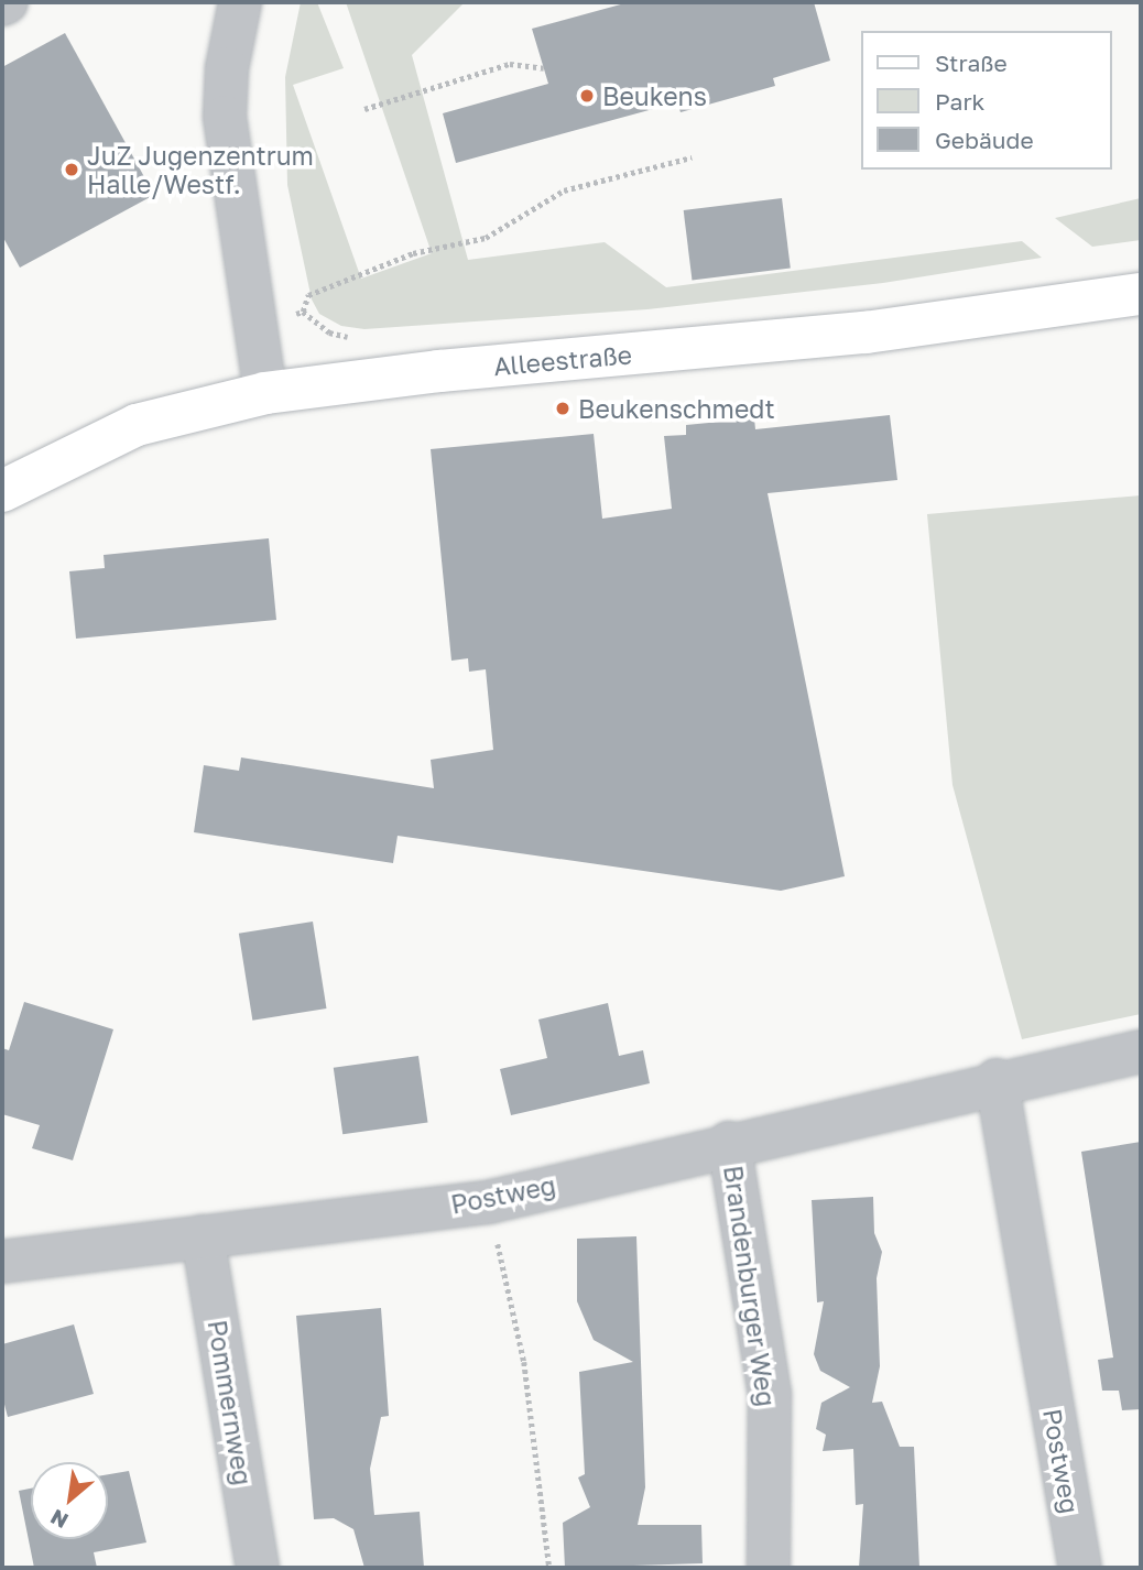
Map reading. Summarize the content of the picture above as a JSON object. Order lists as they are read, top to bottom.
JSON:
{
  "streets": {
    "street": [
      "Alleestraße",
      "Postweg",
      "Brandenburger Weg",
      "Pommernweg"
    ]
  },
  "crossings": [
    ["Postweg", "Brandenburger Weg"],
    ["Postweg", "Pommernweg"]
  ],
  "places": ["Beukens", "JuZ Jugenzentrum Halle/Westf.", "Beukenschmedt"],
  "legend": ["Straße", "Park", "Gebäude"],
  "north": "bottom left"
}
